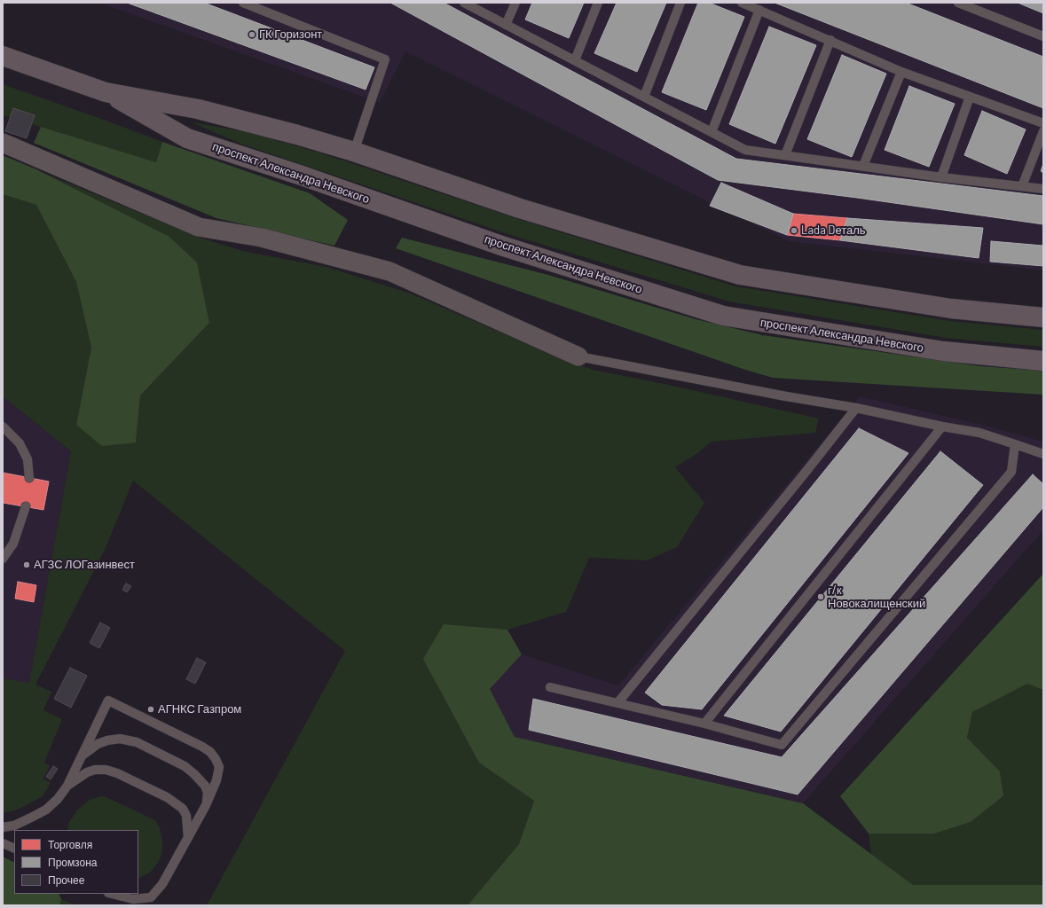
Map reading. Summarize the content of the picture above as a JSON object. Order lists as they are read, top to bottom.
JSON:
{
  "streets": {
    "main road": ["проспект Александра Невского"]
  },
  "places": [
    "ГК Горизонт",
    "Lada Dеталь",
    "АГЗС ЛОГазинвест",
    "г/к Новокалищенский",
    "АГНКС Газпром"
  ],
  "legend": ["Торговля", "Промзона", "Прочее"]
}
